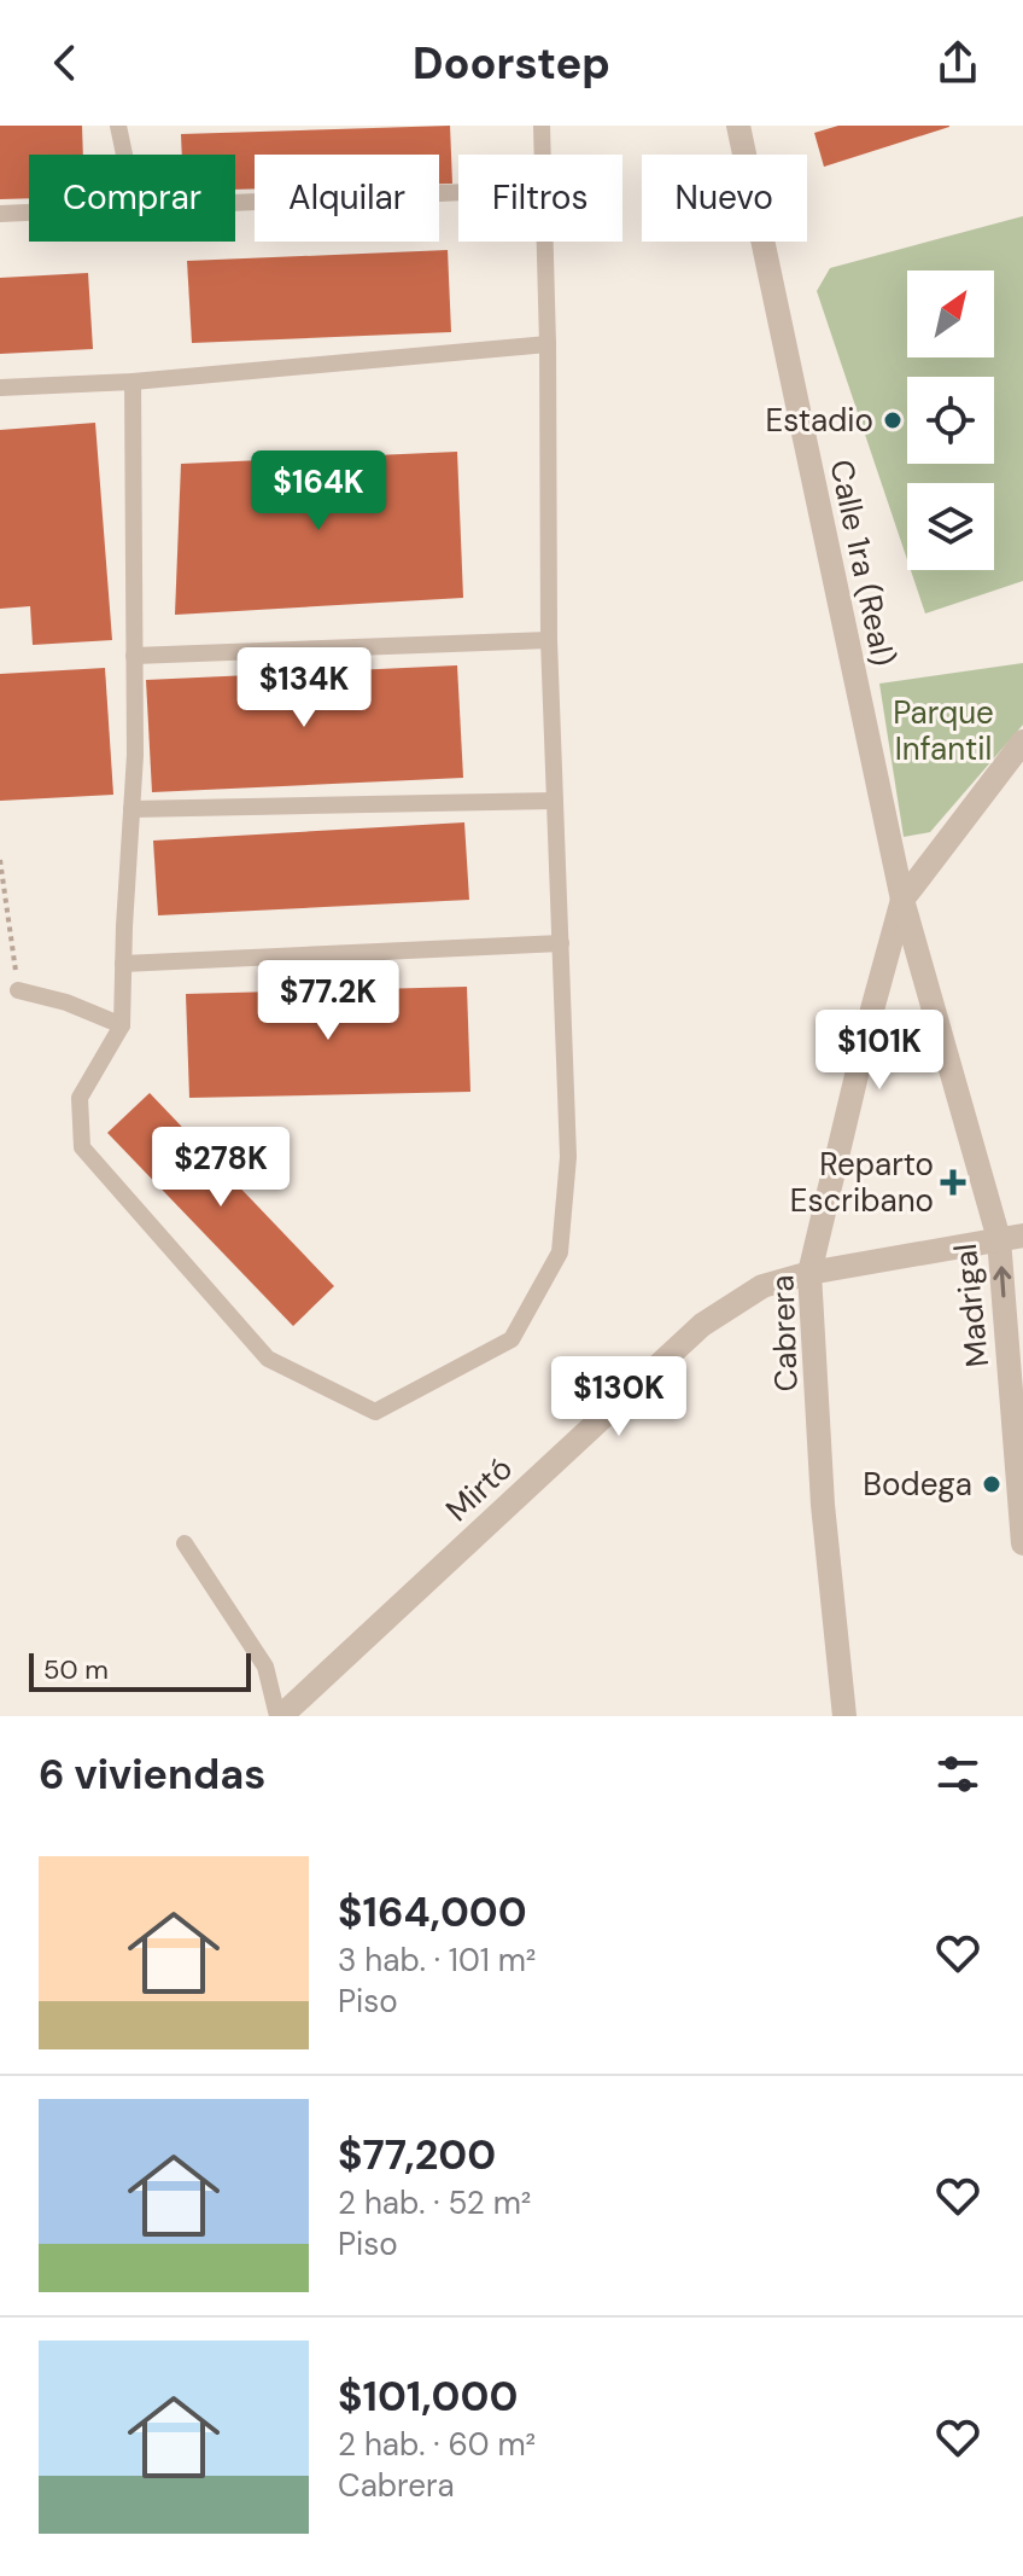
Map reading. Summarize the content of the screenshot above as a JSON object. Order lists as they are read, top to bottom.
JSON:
{
  "streets": {
    "street": [
      "Calle 1ra (Real)",
      "Madrigal",
      "Cabrera",
      "Mirtó"
    ]
  },
  "crossings": [
    ["Calle 1ra (Real)", "Madrigal"],
    ["Calle 1ra (Real)", "Cabrera"],
    ["Madrigal", "Cabrera"],
    ["Madrigal", "Mirtó"],
    ["Cabrera", "Mirtó"]
  ],
  "one_way": ["Madrigal"],
  "parks": ["Parque Infantil"],
  "places": {
    "other": ["Estadio", "Bodega"],
    "health": ["Reparto Escribano"]
  },
  "scale_bar": "50 m",
  "north": "top right",
  "page": {
    "header": "Doorstep",
    "chip": [
      "Comprar",
      "Alquilar",
      "Filtros",
      "Nuevo"
    ],
    "price": [
      "$164K",
      "$134K",
      "$77.2K",
      "$101K",
      "$278K",
      "$130K"
    ],
    "scale": "50 m",
    "heading": "6 viviendas",
    "list": [
      {
        "name": "$164,000",
        "note": "3 hab. · 101 m² · Piso"
      },
      {
        "name": "$77,200",
        "note": "2 hab. · 52 m² · Piso"
      },
      {
        "name": "$101,000",
        "note": "2 hab. · 60 m² · Cabrera"
      }
    ]
  }
}
